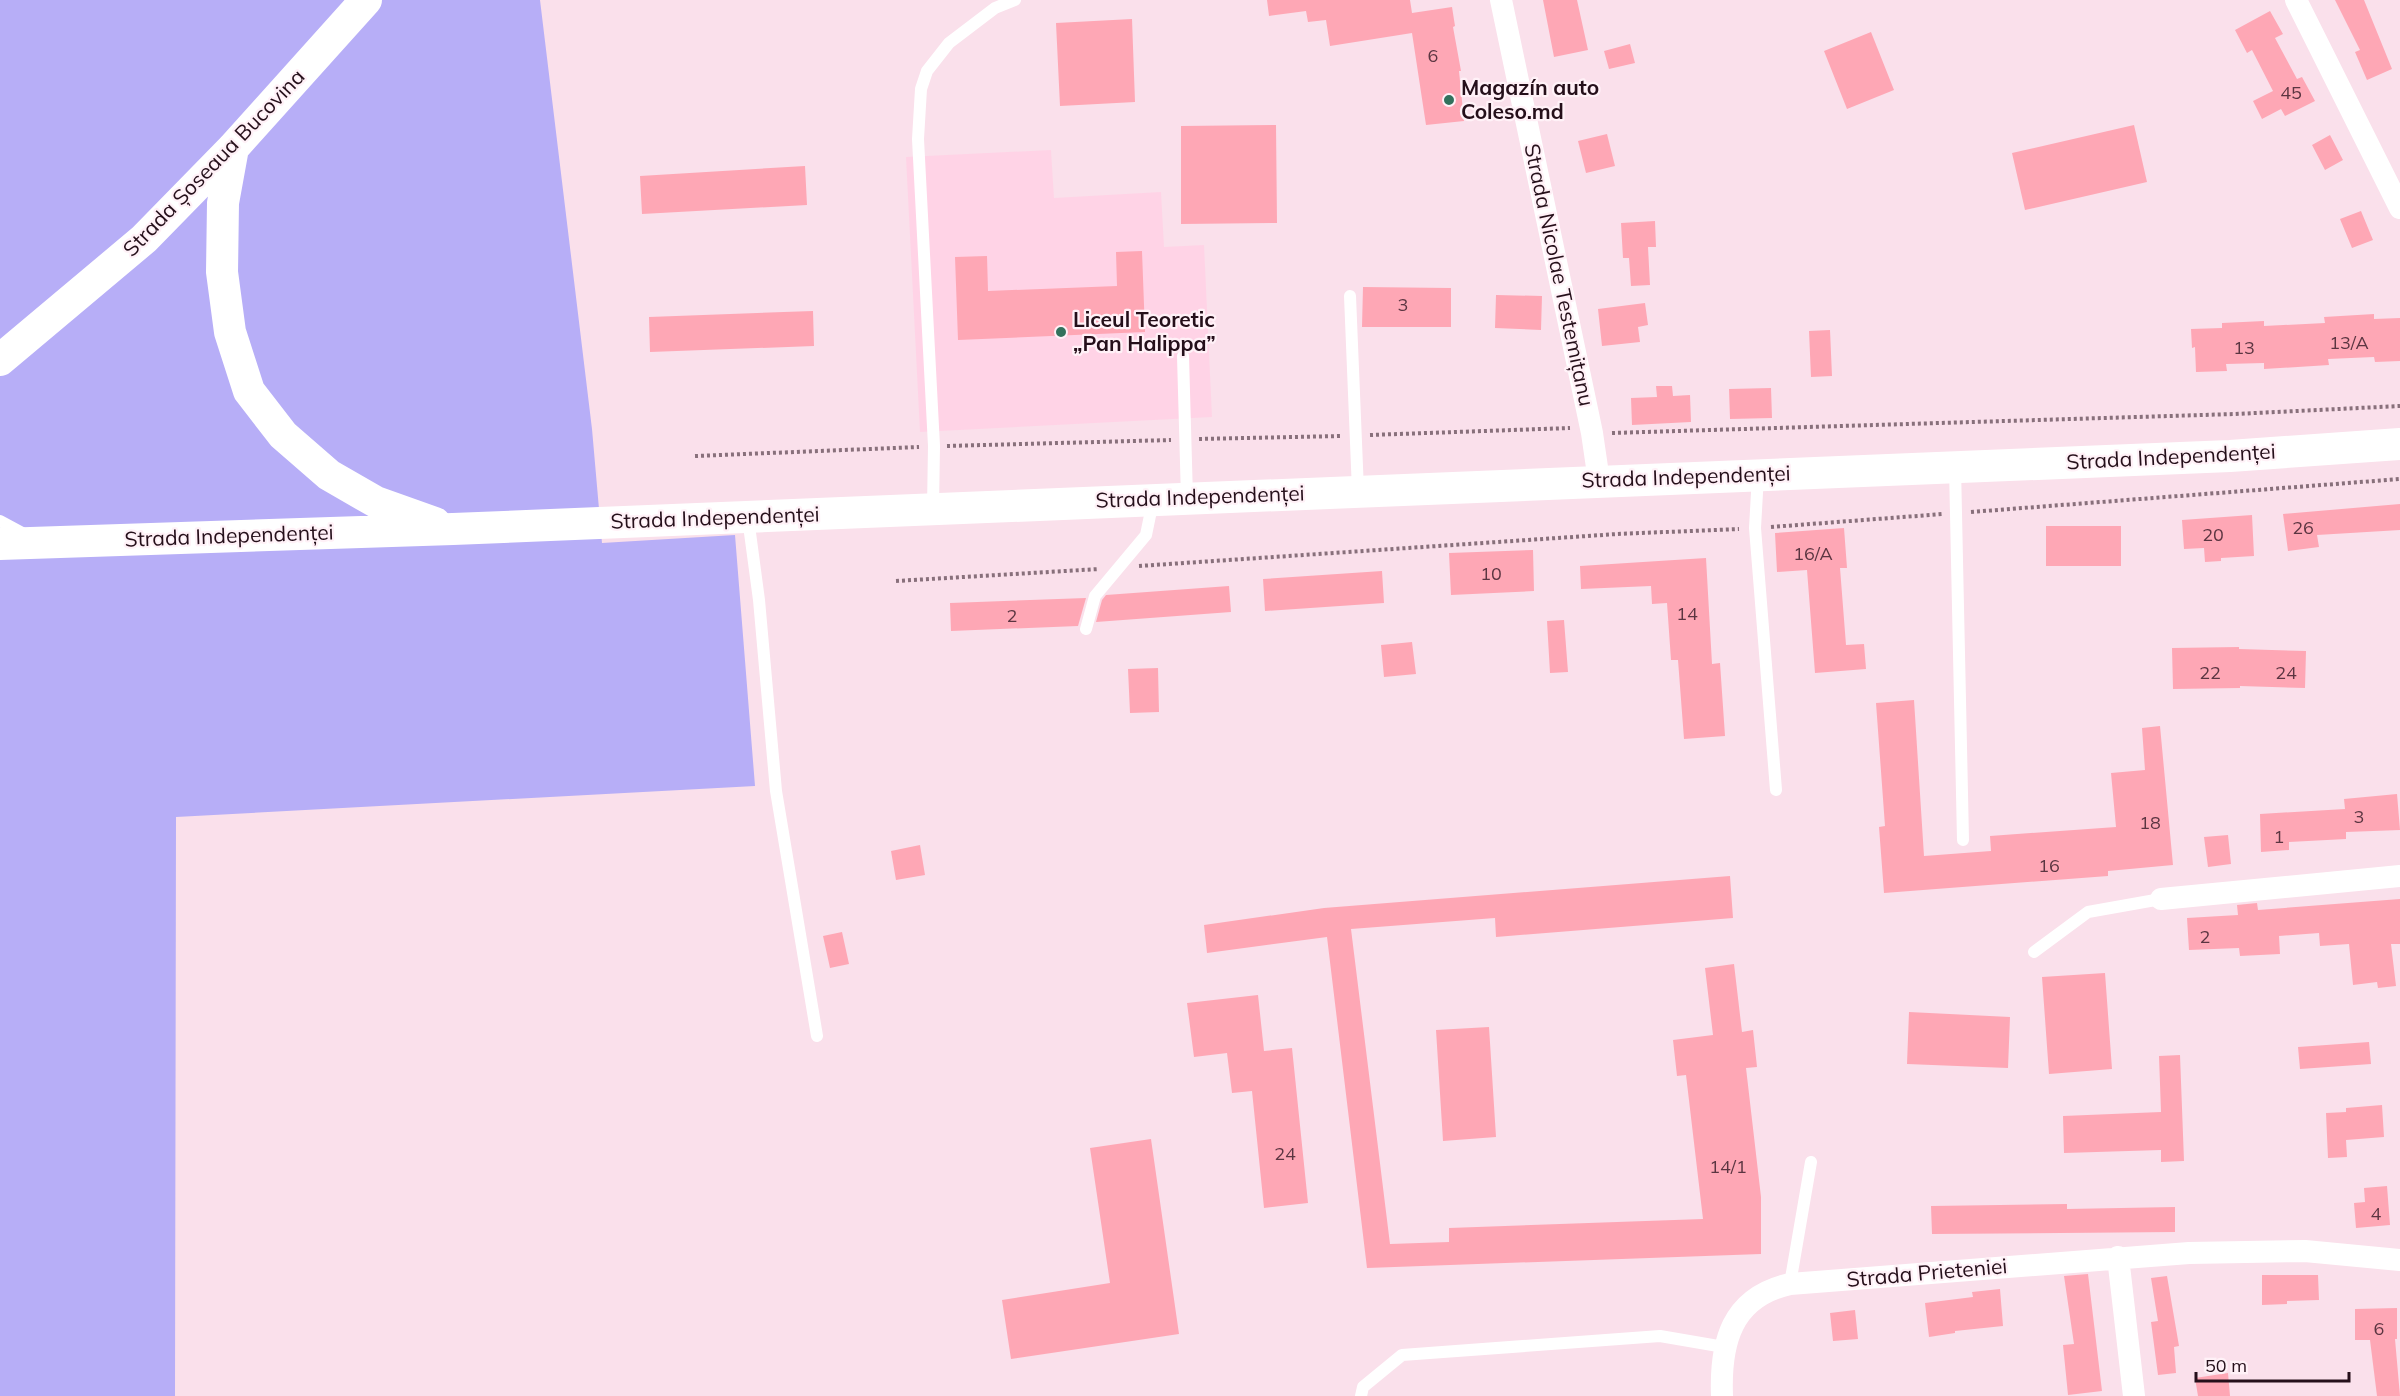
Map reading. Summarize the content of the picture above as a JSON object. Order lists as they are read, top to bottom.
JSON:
{
  "streets": {
    "main road": ["Strada Șoseaua Bucovina", "Strada Independenței"],
    "street": ["Strada Nicolae Testemițanu", "Strada Prieteniei"]
  },
  "crossings": [
    ["Strada Nicolae Testemițanu", "Strada Independenței"]
  ],
  "places": ["Magazín auto Coleso.md", "Liceul Teoretic „Pan Halippa”"],
  "house_numbers": [
    "6",
    "45",
    "3",
    "13/A",
    "13",
    "26",
    "20",
    "16/A",
    "10",
    "14",
    "2",
    "22",
    "24",
    "3",
    "18",
    "1",
    "16",
    "2",
    "24",
    "14/1",
    "4",
    "6"
  ],
  "scale_bar": "50 m"
}
